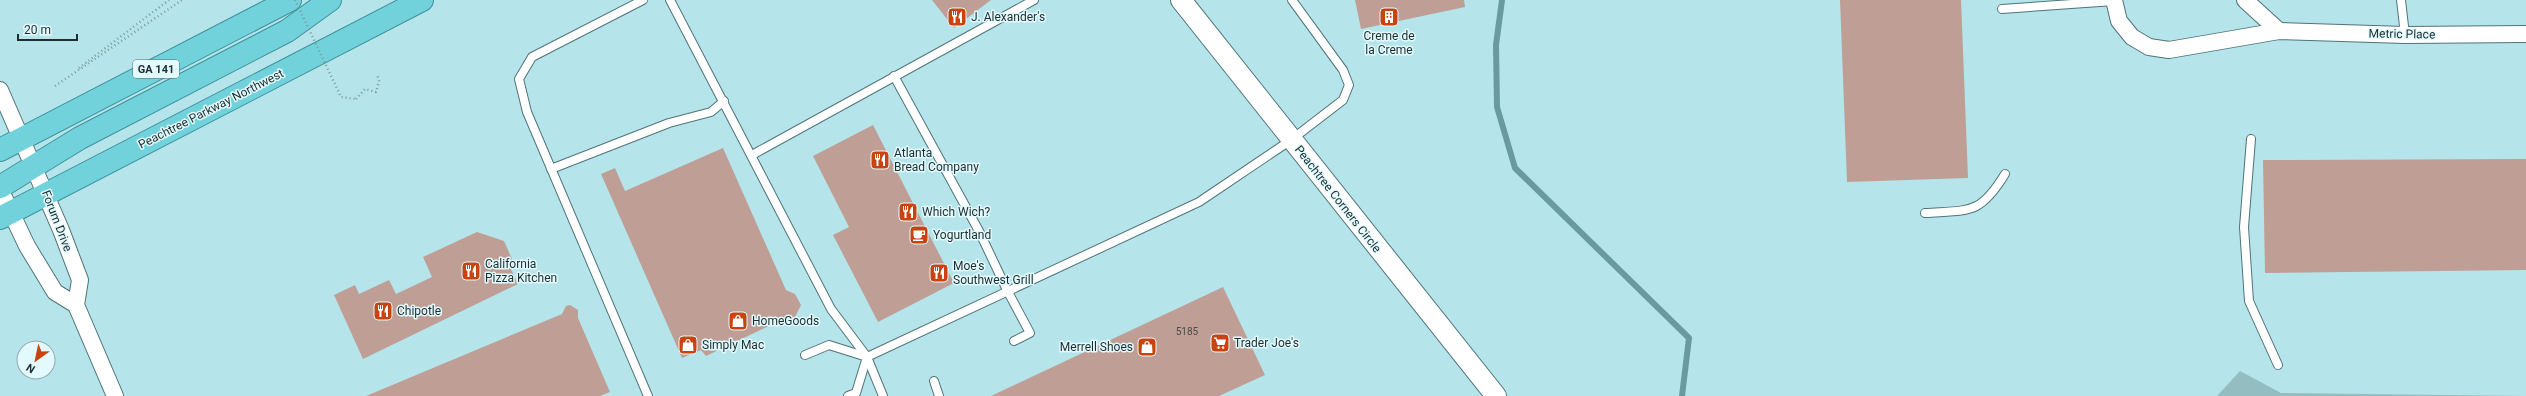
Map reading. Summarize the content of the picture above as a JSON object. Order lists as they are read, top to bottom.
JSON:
{
  "streets": {
    "highway": ["GA 141", "Peachtree Parkway Northwest"],
    "street": ["Metric Place", "Peachtree Corners Circle", "Forum Drive"]
  },
  "crossings": [
    ["GA 141", "Forum Drive"],
    ["Peachtree Parkway Northwest", "Forum Drive"]
  ],
  "places": {
    "restaurant": [
      "J. Alexander's",
      "Atlanta Bread Company",
      "Which Wich?",
      "California Pizza Kitchen",
      "Moe's Southwest Grill",
      "Chipotle"
    ],
    "building": ["Creme de la Creme"],
    "cafe": ["Yogurtland"],
    "shop": ["HomeGoods", "Simply Mac", "Merrell Shoes"],
    "supermarket": ["Trader Joe's"]
  },
  "house_numbers": ["5185"],
  "scale_bar": "20 m",
  "north": "bottom left"
}
